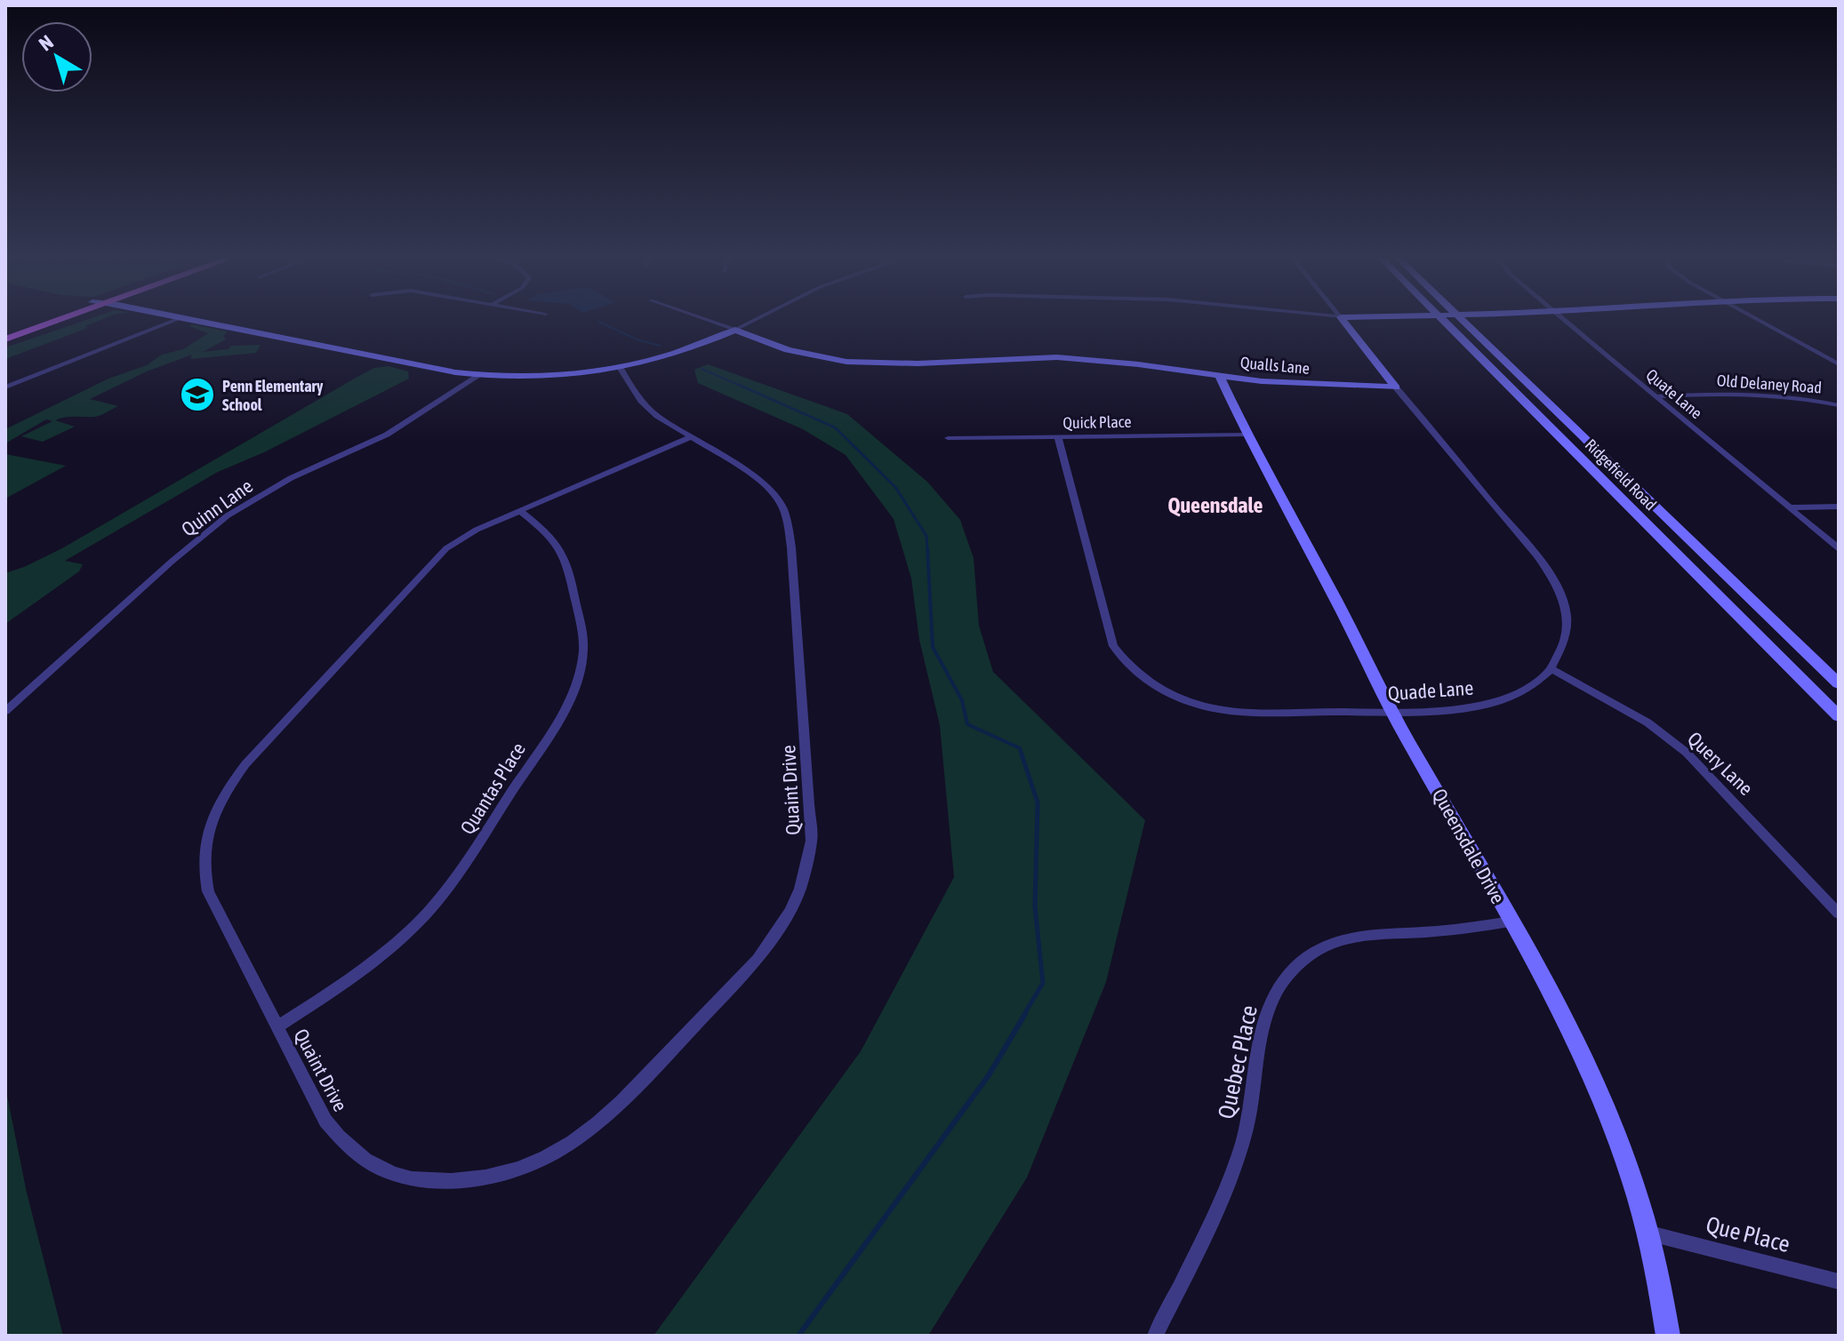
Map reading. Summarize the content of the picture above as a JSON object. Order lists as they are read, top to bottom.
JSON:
{
  "streets": {
    "street": [
      "Qualls Lane",
      "Old Delaney Road",
      "Quate Lane",
      "Quick Place",
      "Ridgefield Road",
      "Quinn Lane",
      "Quade Lane",
      "Query Lane",
      "Quantas Place",
      "Quaint Drive",
      "Queensdale Drive",
      "Quebec Place",
      "Que Place"
    ]
  },
  "crossings": [
    ["Qualls Lane", "Queensdale Drive"],
    ["Old Delaney Road", "Quate Lane"],
    ["Quick Place", "Quade Lane"],
    ["Quick Place", "Queensdale Drive"],
    ["Quade Lane", "Query Lane"],
    ["Quade Lane", "Queensdale Drive"],
    ["Quantas Place", "Quaint Drive"],
    ["Queensdale Drive", "Quebec Place"],
    ["Queensdale Drive", "Que Place"]
  ],
  "districts": ["Queensdale"],
  "places": {
    "school or university": ["Penn Elementary School"]
  },
  "north": "top left"
}
